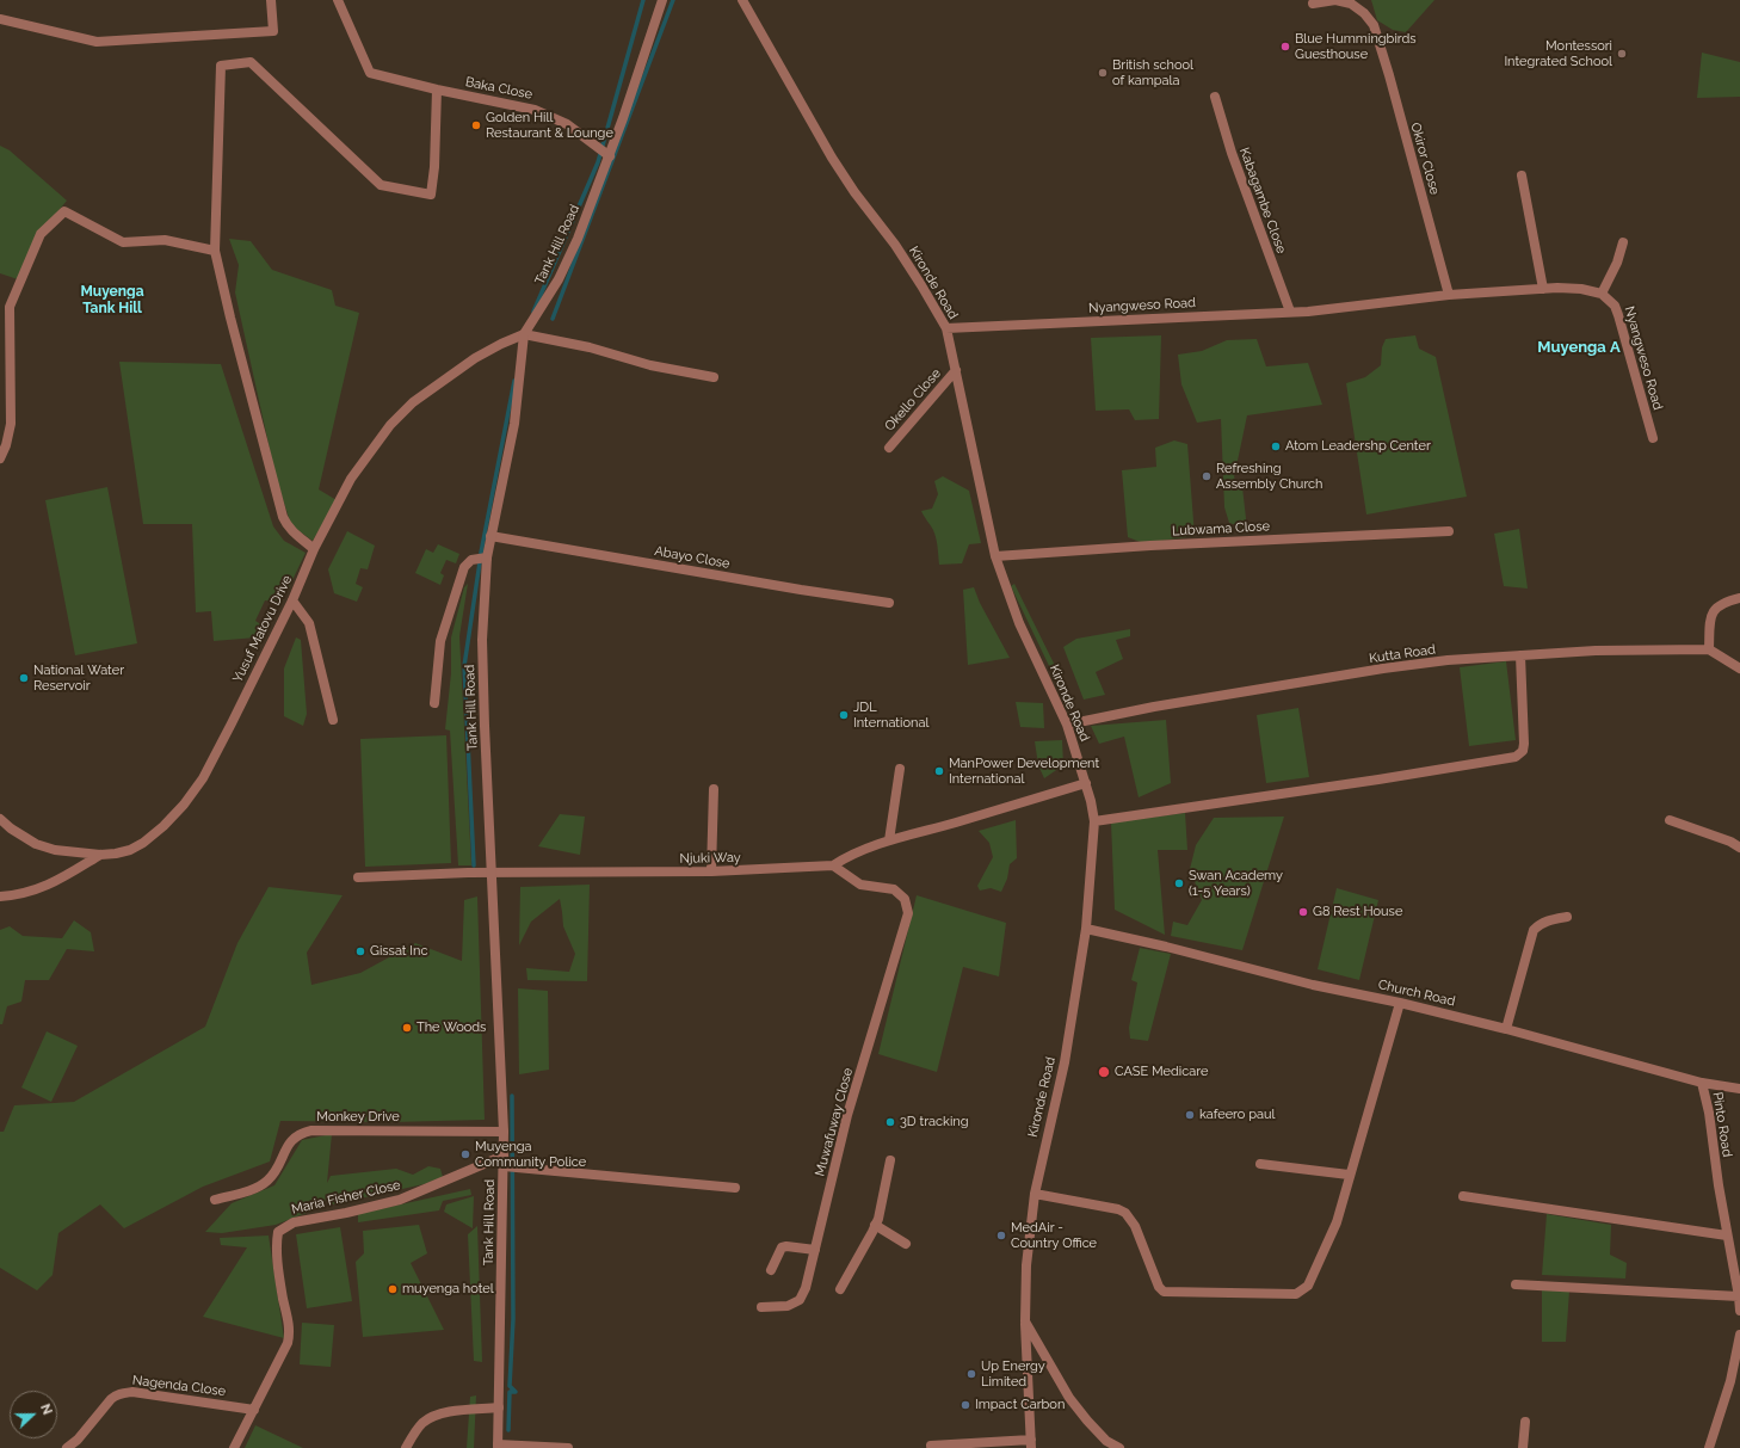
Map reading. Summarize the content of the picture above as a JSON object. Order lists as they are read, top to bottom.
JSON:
{
  "streets": {
    "street": [
      "Baka Close",
      "Okiror Close",
      "Kabagambe Close",
      "Tank Hill Road",
      "Kironde Road",
      "Nyangweso Road",
      "Okello Close",
      "Lubwama Close",
      "Abayo Close",
      "Yusuf Matovu Drive",
      "Kutta Road",
      "Njuki Way",
      "Church Road",
      "Monkey Drive",
      "Muwafuway Close",
      "Pinto Road",
      "Maria Fisher Close",
      "Nagenda Close"
    ]
  },
  "crossings": [
    ["Baka Close", "Tank Hill Road"],
    ["Okiror Close", "Nyangweso Road"],
    ["Kabagambe Close", "Nyangweso Road"],
    ["Tank Hill Road", "Abayo Close"],
    ["Tank Hill Road", "Yusuf Matovu Drive"],
    ["Tank Hill Road", "Njuki Way"],
    ["Tank Hill Road", "Monkey Drive"],
    ["Tank Hill Road", "Maria Fisher Close"],
    ["Kironde Road", "Nyangweso Road"],
    ["Kironde Road", "Okello Close"],
    ["Kironde Road", "Lubwama Close"],
    ["Kironde Road", "Kutta Road"],
    ["Kironde Road", "Church Road"],
    ["Njuki Way", "Muwafuway Close"],
    ["Church Road", "Pinto Road"],
    ["Maria Fisher Close", "Nagenda Close"]
  ],
  "districts": ["Muyenga Tank Hill", "Muyenga A"],
  "places": [
    "Blue Hummingbirds Guesthouse",
    "Montessori Integrated School",
    "British school of kampala",
    "Golden Hill Restaurant & Lounge",
    "Atom Leadershp Center",
    "Refreshing Assembly Church",
    "National Water Reservoir",
    "JDL International",
    "ManPower Development International",
    "Swan Academy (1-5 Years)",
    "G8 Rest House",
    "Gissat Inc",
    "The Woods",
    "CASE Medicare",
    "kafeero paul",
    "3D tracking",
    "Muyenga Community Police",
    "MedAir - Country Office",
    "muyenga hotel",
    "Up Energy Limited",
    "Impact Carbon"
  ],
  "north": "right"
}
